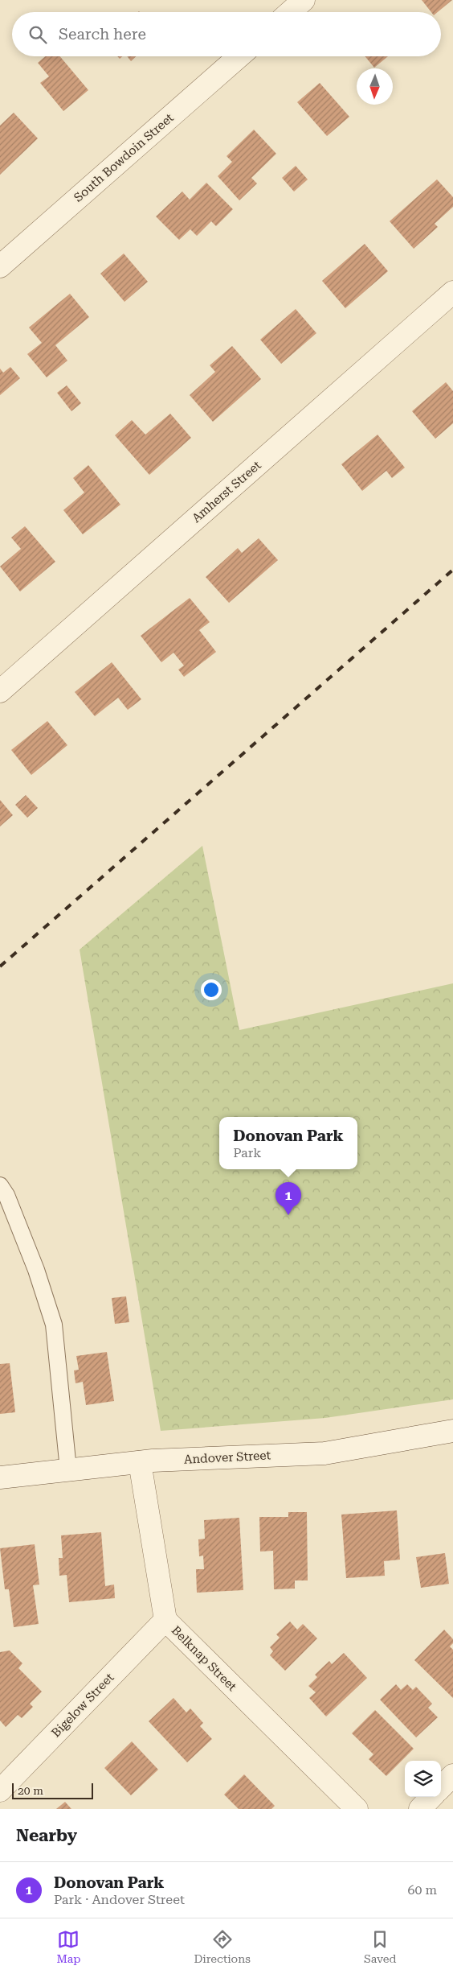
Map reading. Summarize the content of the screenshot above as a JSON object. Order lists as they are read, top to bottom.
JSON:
{
  "streets": {
    "street": [
      "South Bowdoin Street",
      "Amherst Street",
      "Andover Street",
      "Belknap Street",
      "Bigelow Street"
    ]
  },
  "crossings": [
    ["Andover Street", "Belknap Street"],
    ["Belknap Street", "Bigelow Street"]
  ],
  "scale_bar": "20 m",
  "north": "bottom",
  "page": {
    "search": "Search here",
    "popup": ["Donovan Park", "Park"],
    "pins": "1",
    "scale": "20 m",
    "heading": "Nearby",
    "list": [
      {
        "mark": "1",
        "name": "Donovan Park",
        "note": "Park · Andover Street",
        "value": "60 m"
      }
    ],
    "nav": ["Map", "Directions", "Saved"]
  }
}
